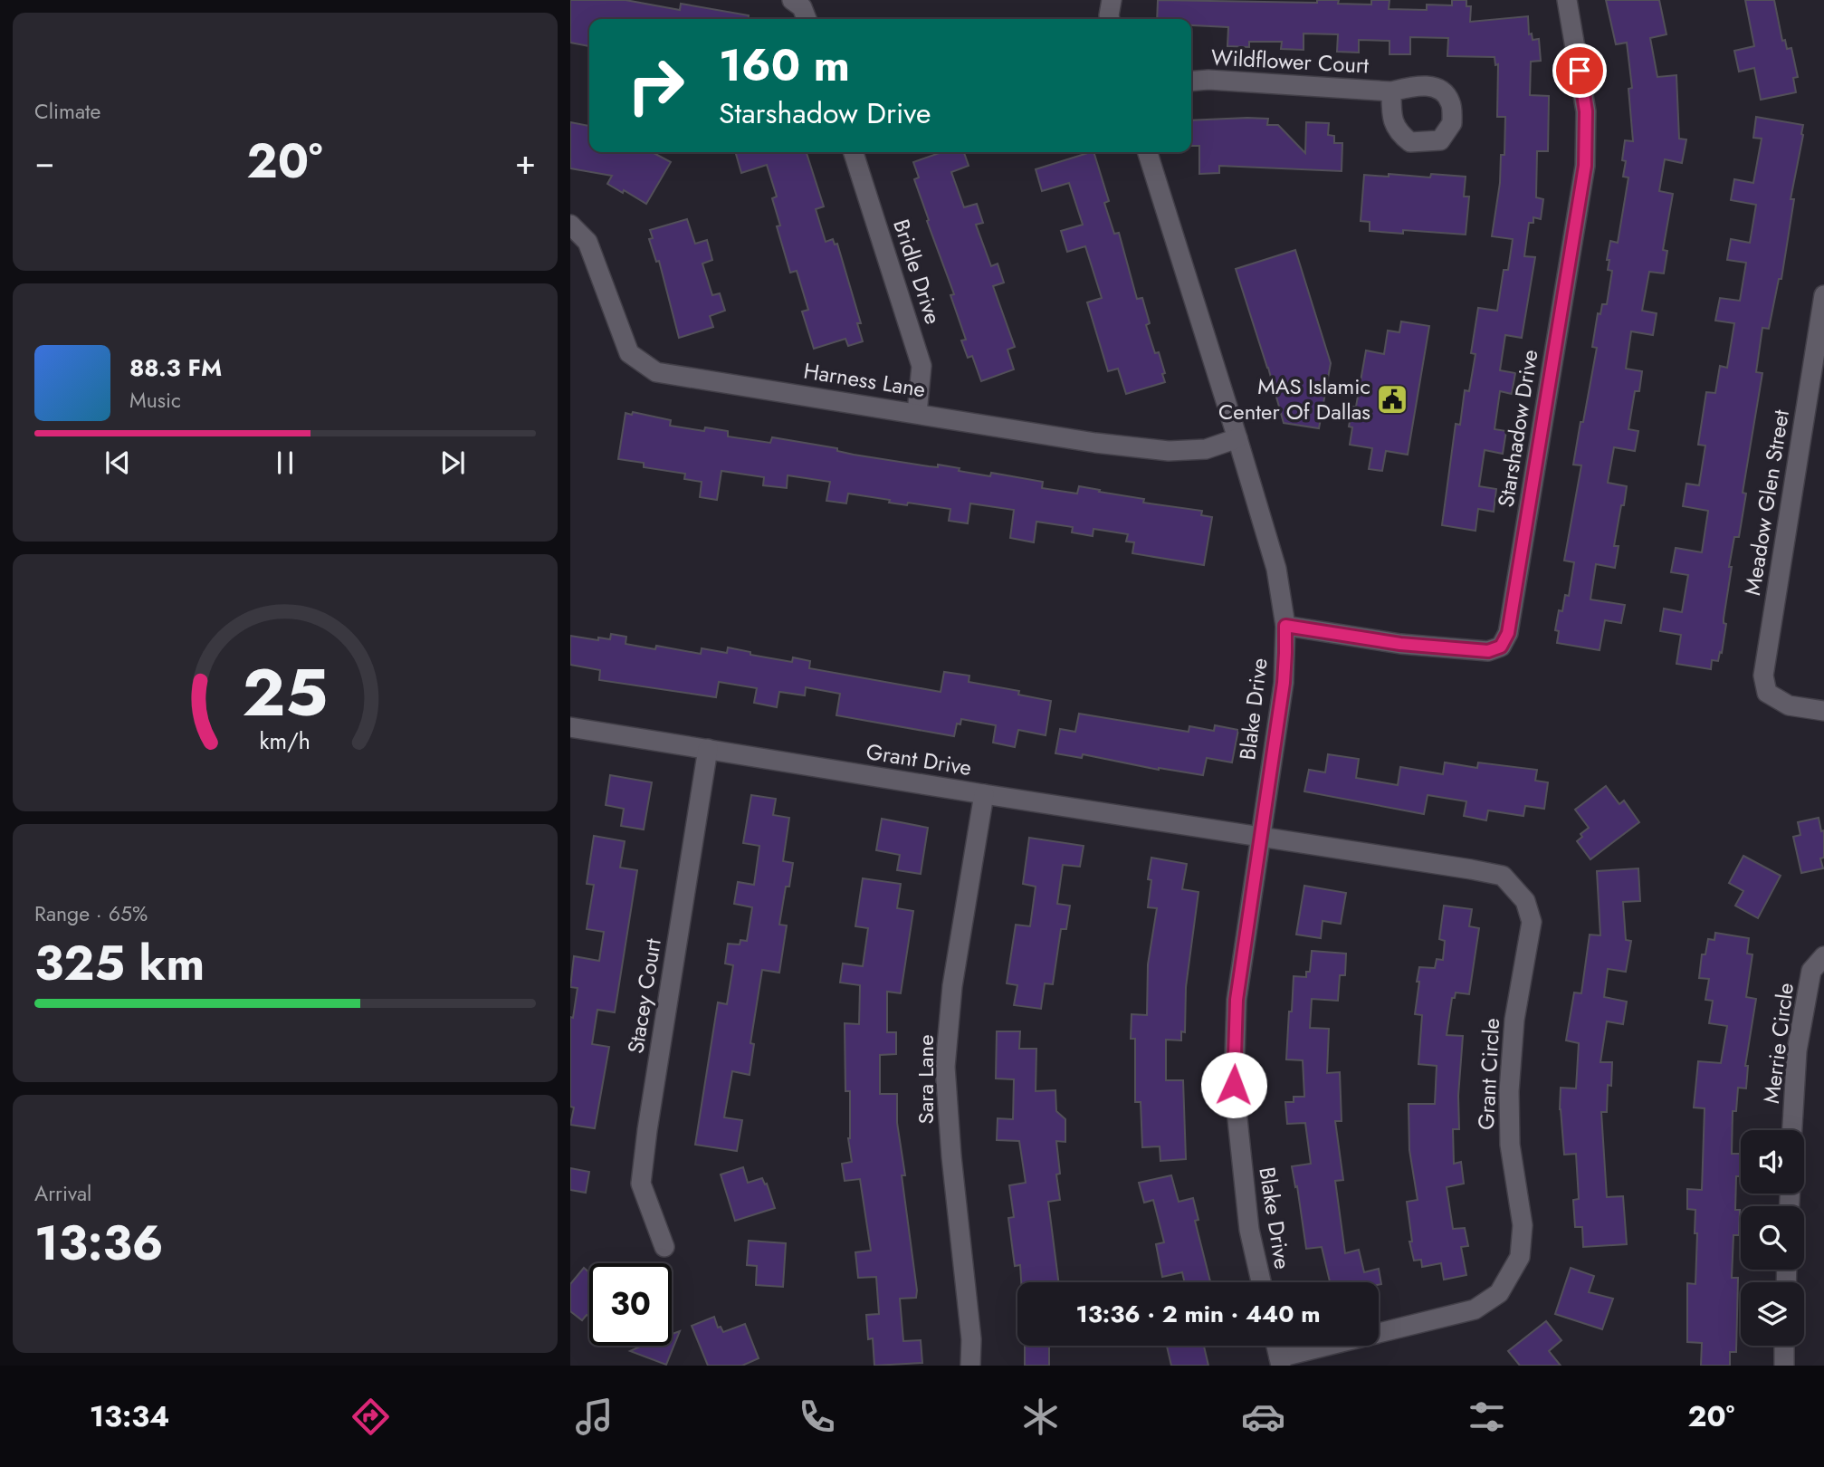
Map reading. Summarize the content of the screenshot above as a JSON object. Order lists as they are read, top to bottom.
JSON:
{
  "streets": {
    "street": [
      "Wildflower Court",
      "Bridle Drive",
      "Harness Lane",
      "Starshadow Drive",
      "Meadow Glen Street",
      "Blake Drive",
      "Grant Drive",
      "Stacey Court",
      "Merrie Circle",
      "Grant Circle",
      "Sara Lane"
    ]
  },
  "crossings": [
    ["Bridle Drive", "Harness Lane"],
    ["Harness Lane", "Blake Drive"],
    ["Starshadow Drive", "Blake Drive"],
    ["Blake Drive", "Grant Drive"],
    ["Blake Drive", "Grant Circle"],
    ["Grant Drive", "Stacey Court"],
    ["Grant Drive", "Grant Circle"],
    ["Grant Drive", "Sara Lane"]
  ],
  "places": {
    "public building": ["MAS Islamic Center Of Dallas"]
  },
  "page": {
    "tile": [
      "Climate",
      ["Range · 65%", "325 km"],
      ["Arrival", "13:36"]
    ],
    "turn": ["160 m", "Starshadow Drive"],
    "heat": ["−", "20°", "+"],
    "song": ["88.3 FM", "Music"],
    "limit": "30",
    "trip": "13:36 · 2 min · 440 m",
    "tabs": ["13:34", "20°"],
    "gauge": ["25", "km/h"]
  }
}
